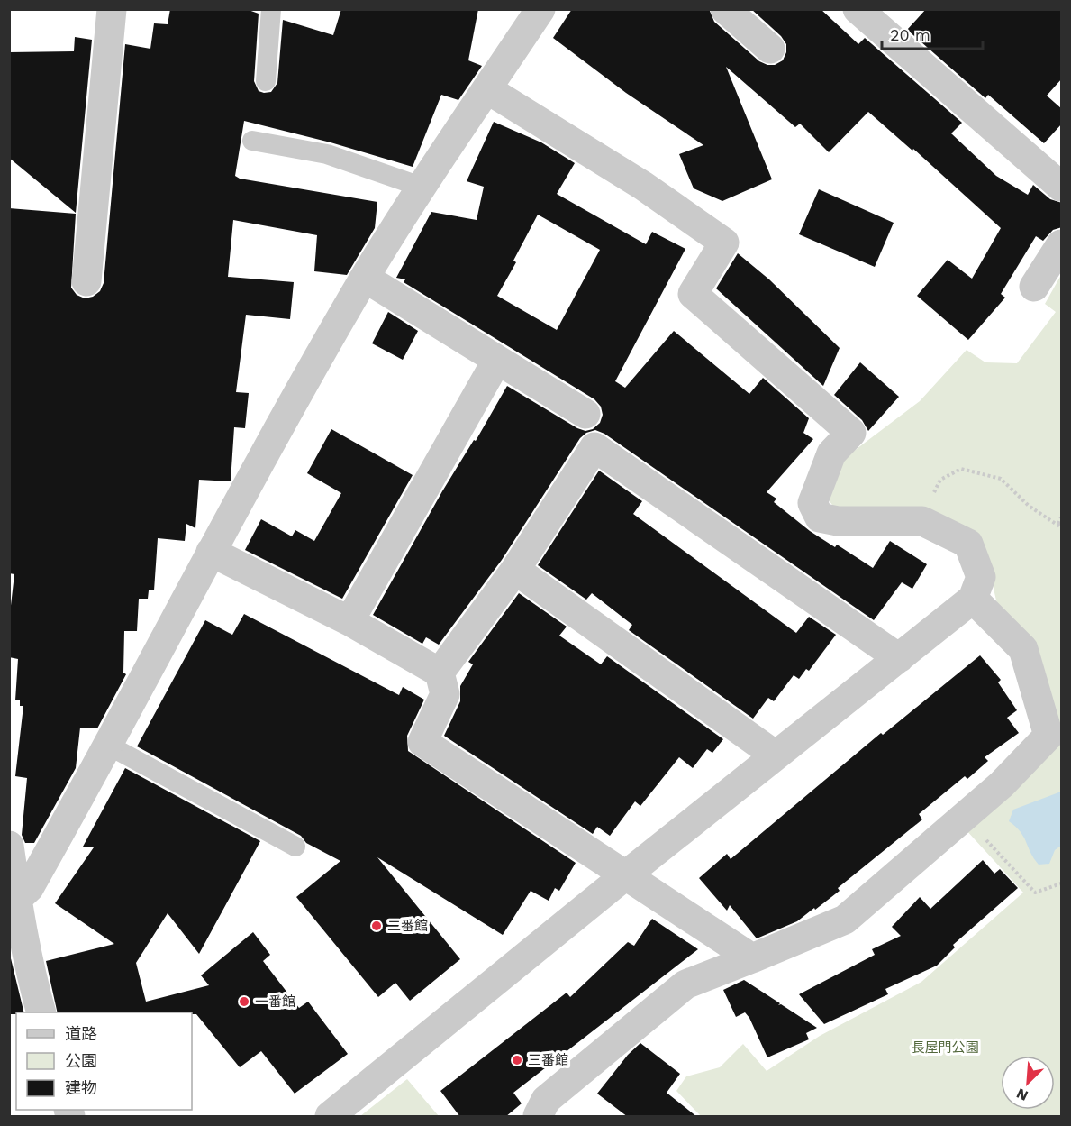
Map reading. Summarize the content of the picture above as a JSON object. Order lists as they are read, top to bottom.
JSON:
{
  "parks": ["長屋門公園"],
  "places": ["二番館", "一番館", "三番館"],
  "legend": ["道路", "公園", "建物"],
  "scale_bar": "20 m",
  "north": "bottom left"
}
